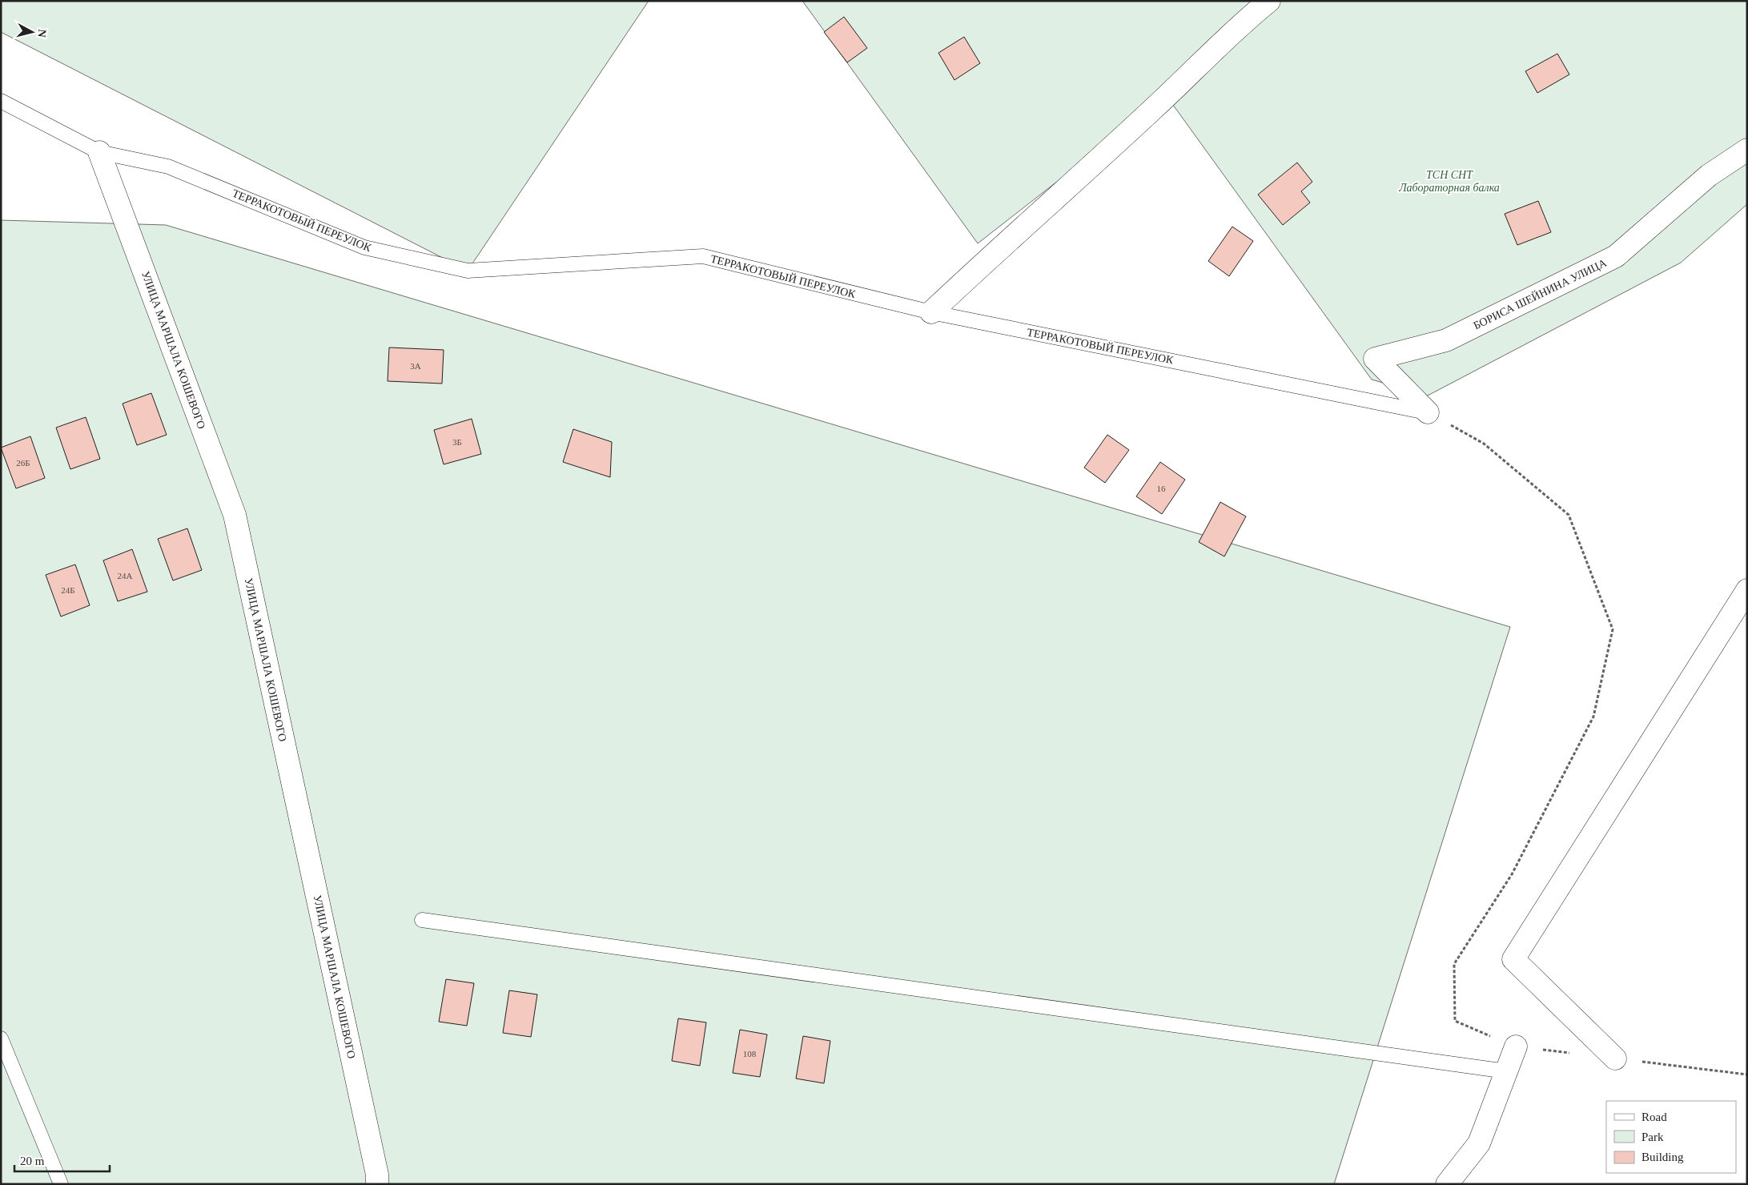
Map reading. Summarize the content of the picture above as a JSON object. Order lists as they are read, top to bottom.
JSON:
{
  "streets": {
    "street": ["БОРИСА ШЕЙНИНА УЛИЦА", "УЛИЦА МАРШАЛА КОШЕВОГО"],
    "lane": ["ТЕРРАКОТОВЫЙ ПЕРЕУЛОК"]
  },
  "crossings": [
    ["ТЕРРАКОТОВЫЙ ПЕРЕУЛОК", "БОРИСА ШЕЙНИНА УЛИЦА"],
    ["ТЕРРАКОТОВЫЙ ПЕРЕУЛОК", "УЛИЦА МАРШАЛА КОШЕВОГО"]
  ],
  "parks": ["ТСН СНТ Лабораторная балка"],
  "house_numbers": [
    "3А",
    "3Б",
    "26Б",
    "16",
    "24А",
    "24Б",
    "108"
  ],
  "legend": ["Road", "Park", "Building"],
  "scale_bar": "20 m",
  "north": "right"
}
